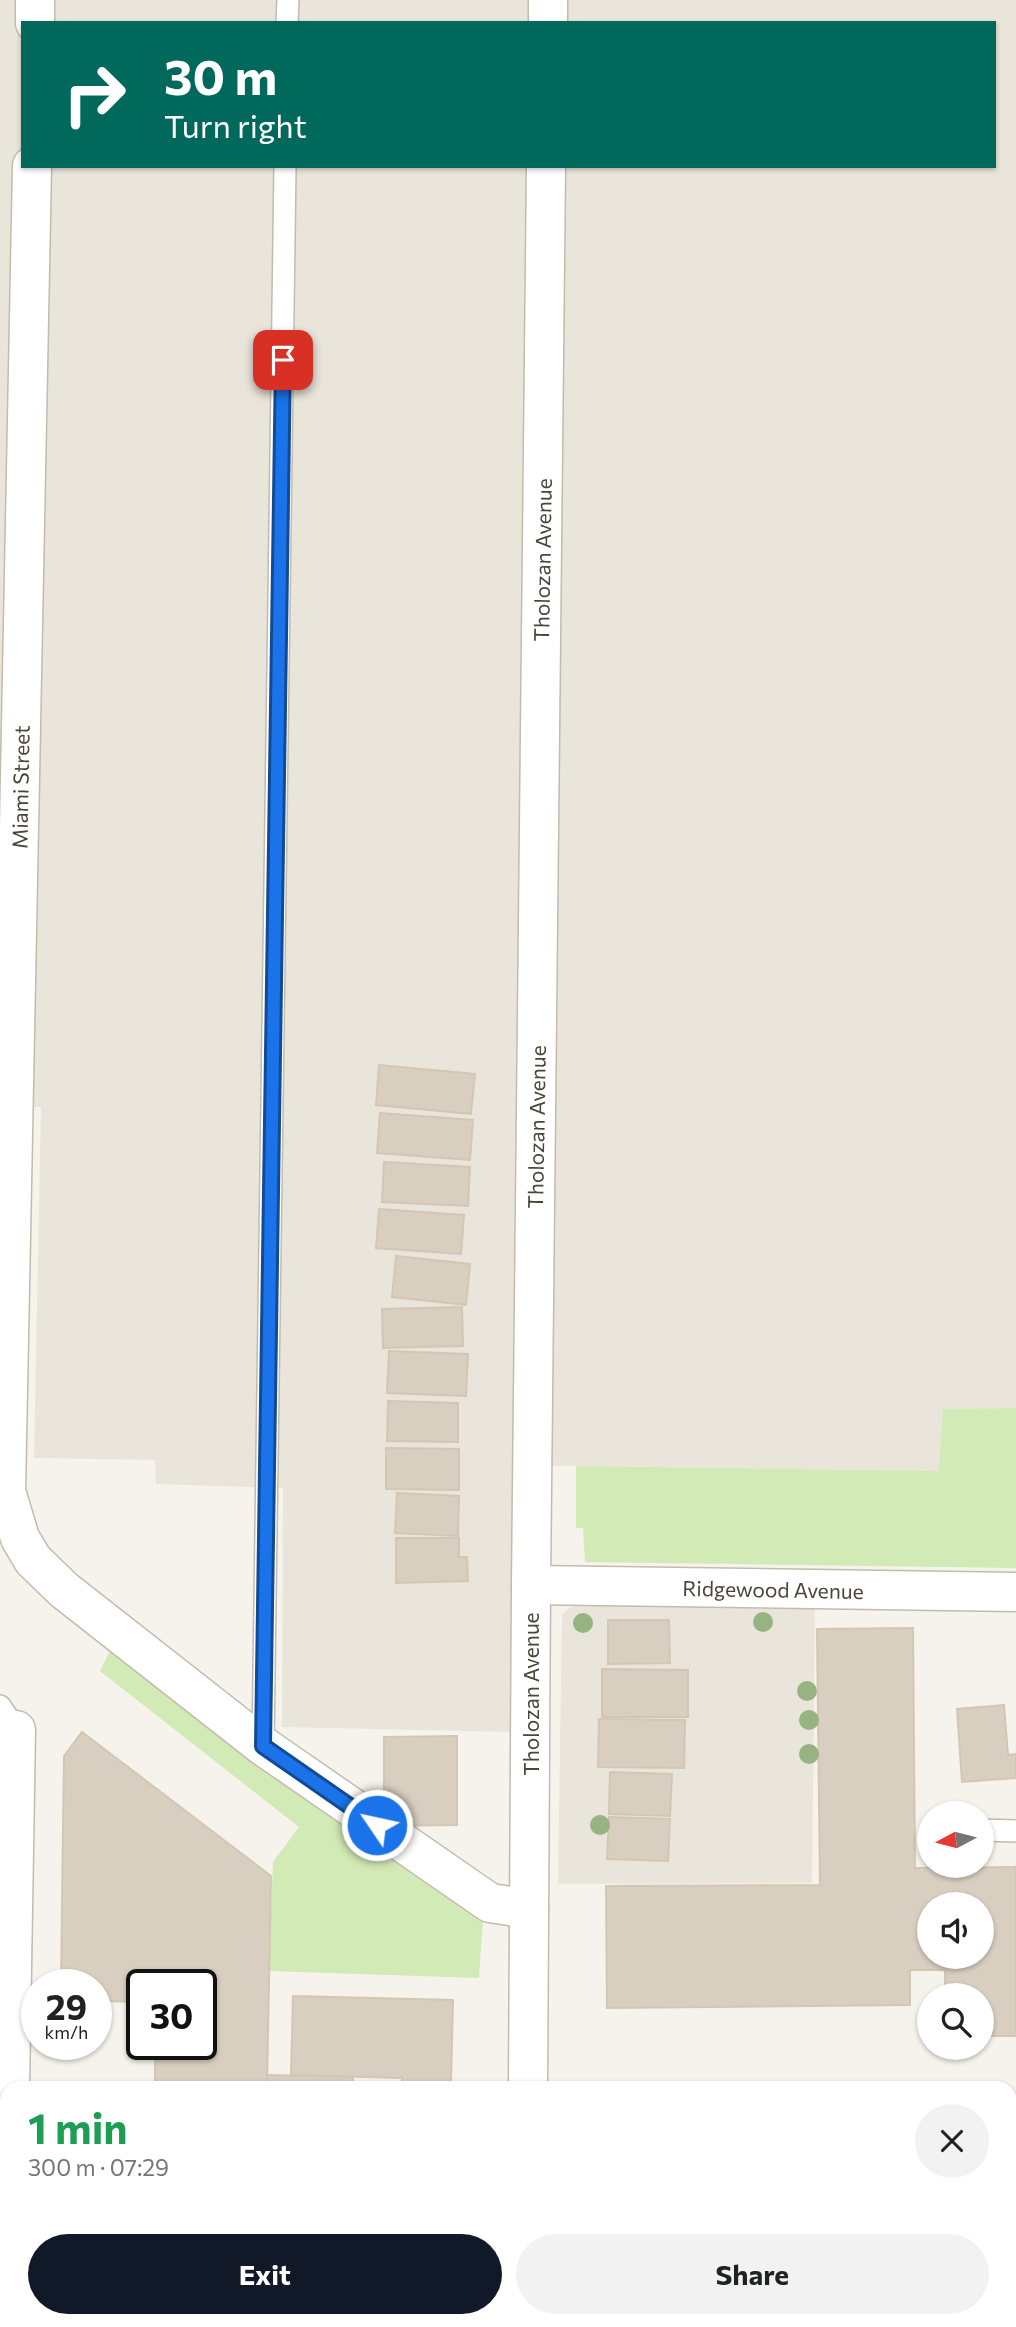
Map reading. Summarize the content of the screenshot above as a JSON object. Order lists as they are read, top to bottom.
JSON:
{
  "streets": {
    "street": ["Tholozan Avenue", "Miami Street", "Ridgewood Avenue"]
  },
  "crossings": [
    ["Tholozan Avenue", "Miami Street"],
    ["Tholozan Avenue", "Ridgewood Avenue"]
  ],
  "north": "left",
  "page": {
    "turn": ["30 m", "Turn right"],
    "speed": "29 km/h",
    "limit": "30",
    "heading": ["1 min", "300 m · 07:29"],
    "buttons": ["Exit", "Share"]
  }
}
